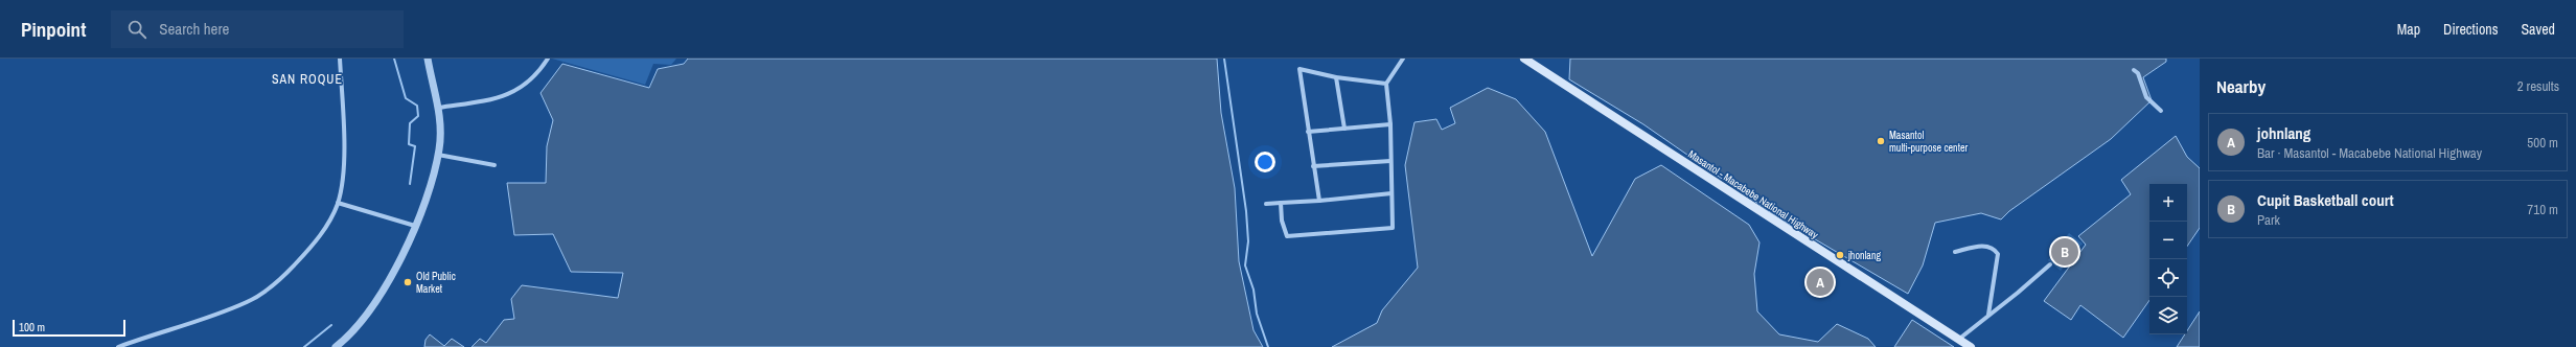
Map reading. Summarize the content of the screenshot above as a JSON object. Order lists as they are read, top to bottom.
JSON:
{
  "streets": {
    "main road": ["Masantol - Macabebe National Highway"]
  },
  "districts": ["SAN ROQUE"],
  "places": ["Masantol multi-purpose center", "jhonlang", "Old Public Market"],
  "scale_bar": "100 m",
  "page": {
    "header": "Pinpoint",
    "search": "Search here",
    "nav": ["Map", "Directions", "Saved"],
    "heading": ["Nearby", "2 results"],
    "list": [
      {
        "mark": "A",
        "name": "johnlang",
        "note": "Bar · Masantol - Macabebe National Highway",
        "value": "500 m"
      },
      {
        "mark": "B",
        "name": "Cupit Basketball court",
        "note": "Park",
        "value": "710 m"
      }
    ],
    "map_buttons": ["+", "−"],
    "pins": ["B", "A"],
    "scale": "100 m"
  }
}
